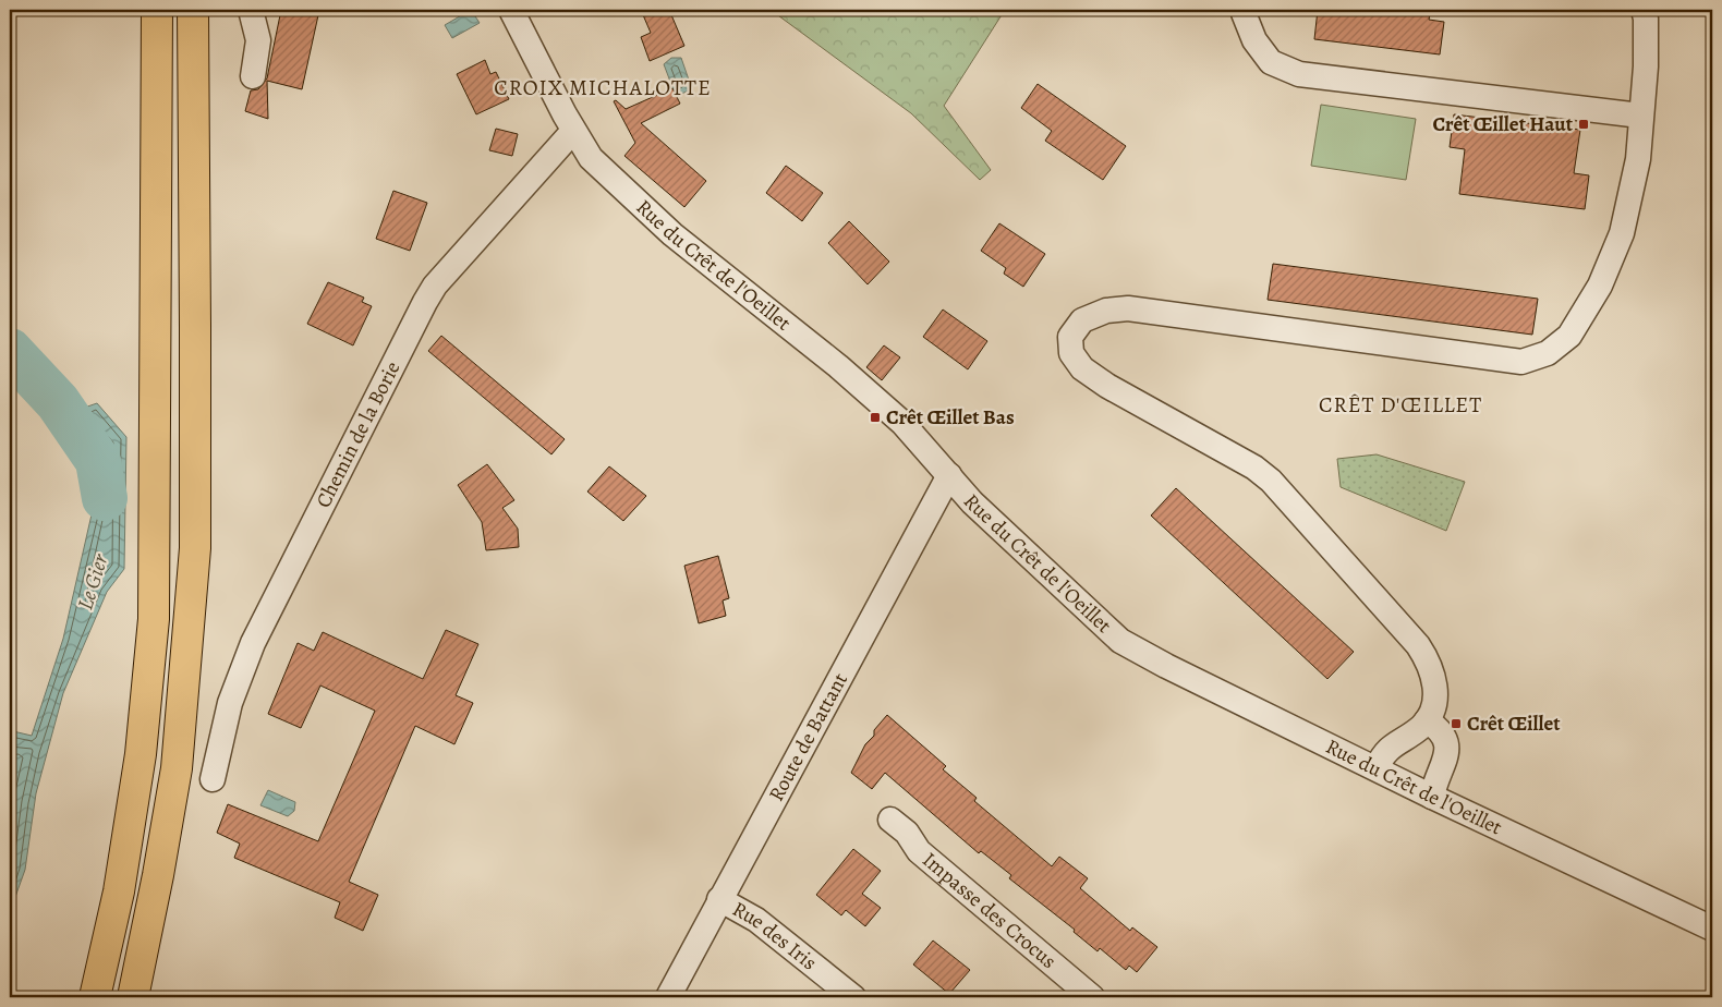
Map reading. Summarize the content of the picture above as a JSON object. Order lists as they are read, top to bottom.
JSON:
{
  "streets": {
    "street": [
      "Rue du Crêt de l'Oeillet",
      "Chemin de la Borie",
      "Route de Battant",
      "Impasse des Crocus",
      "Rue des Iris"
    ]
  },
  "crossings": [
    ["Rue du Crêt de l'Oeillet", "Chemin de la Borie"],
    ["Rue du Crêt de l'Oeillet", "Route de Battant"],
    ["Route de Battant", "Rue des Iris"]
  ],
  "districts": ["CROIX MICHALOTTE", "CRÊT D'ŒILLET"],
  "water": ["Le Gier"],
  "places": {
    "transit": ["Crêt Œillet Haut", "Crêt Œillet Bas", "Crêt Œillet"]
  }
}
